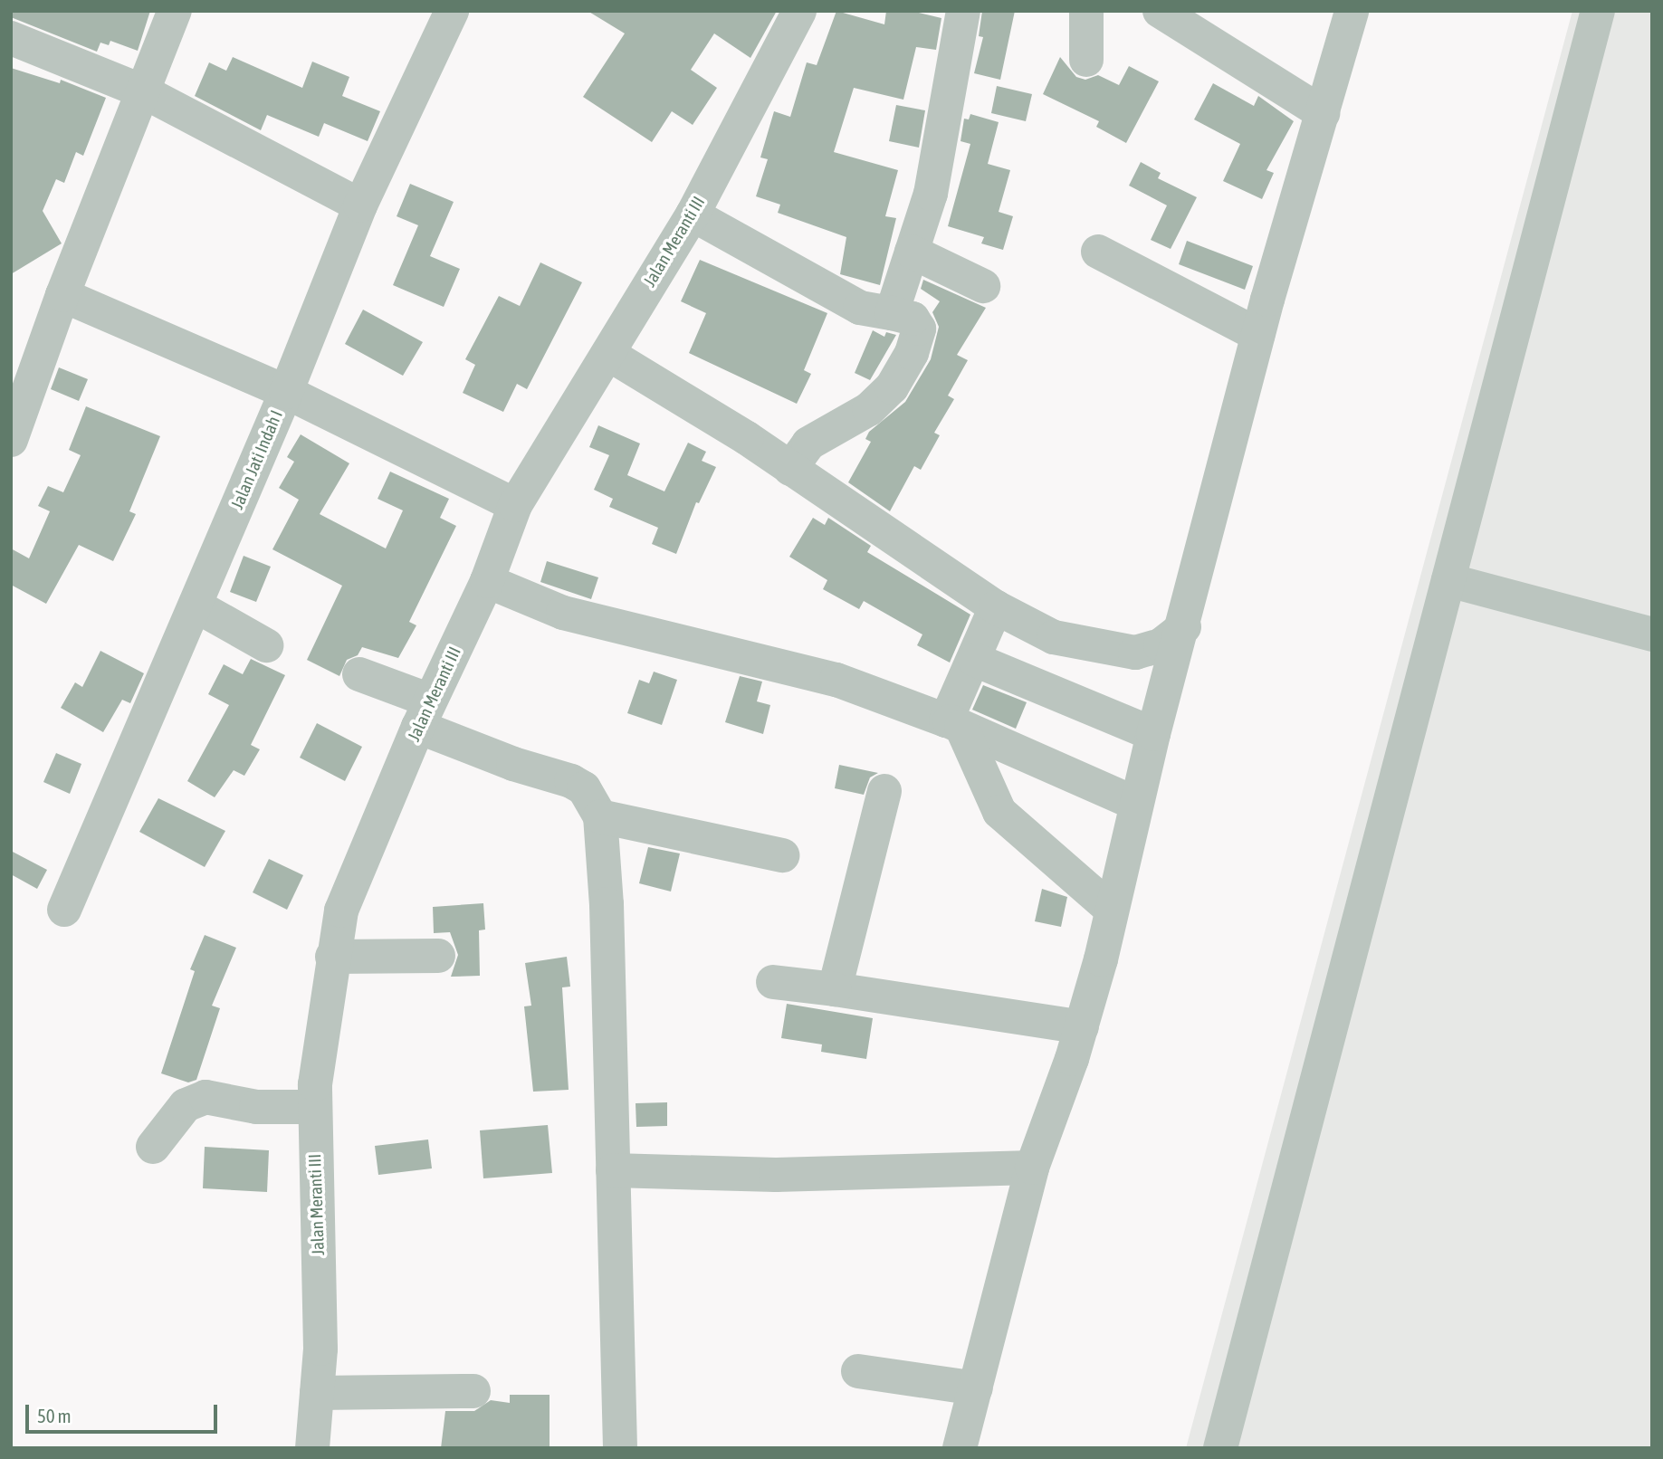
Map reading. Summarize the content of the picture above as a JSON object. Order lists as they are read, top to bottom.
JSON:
{
  "streets": {
    "street": ["Jalan Meranti III", "Jalan Jati Indah I"]
  },
  "scale_bar": "50 m"
}
